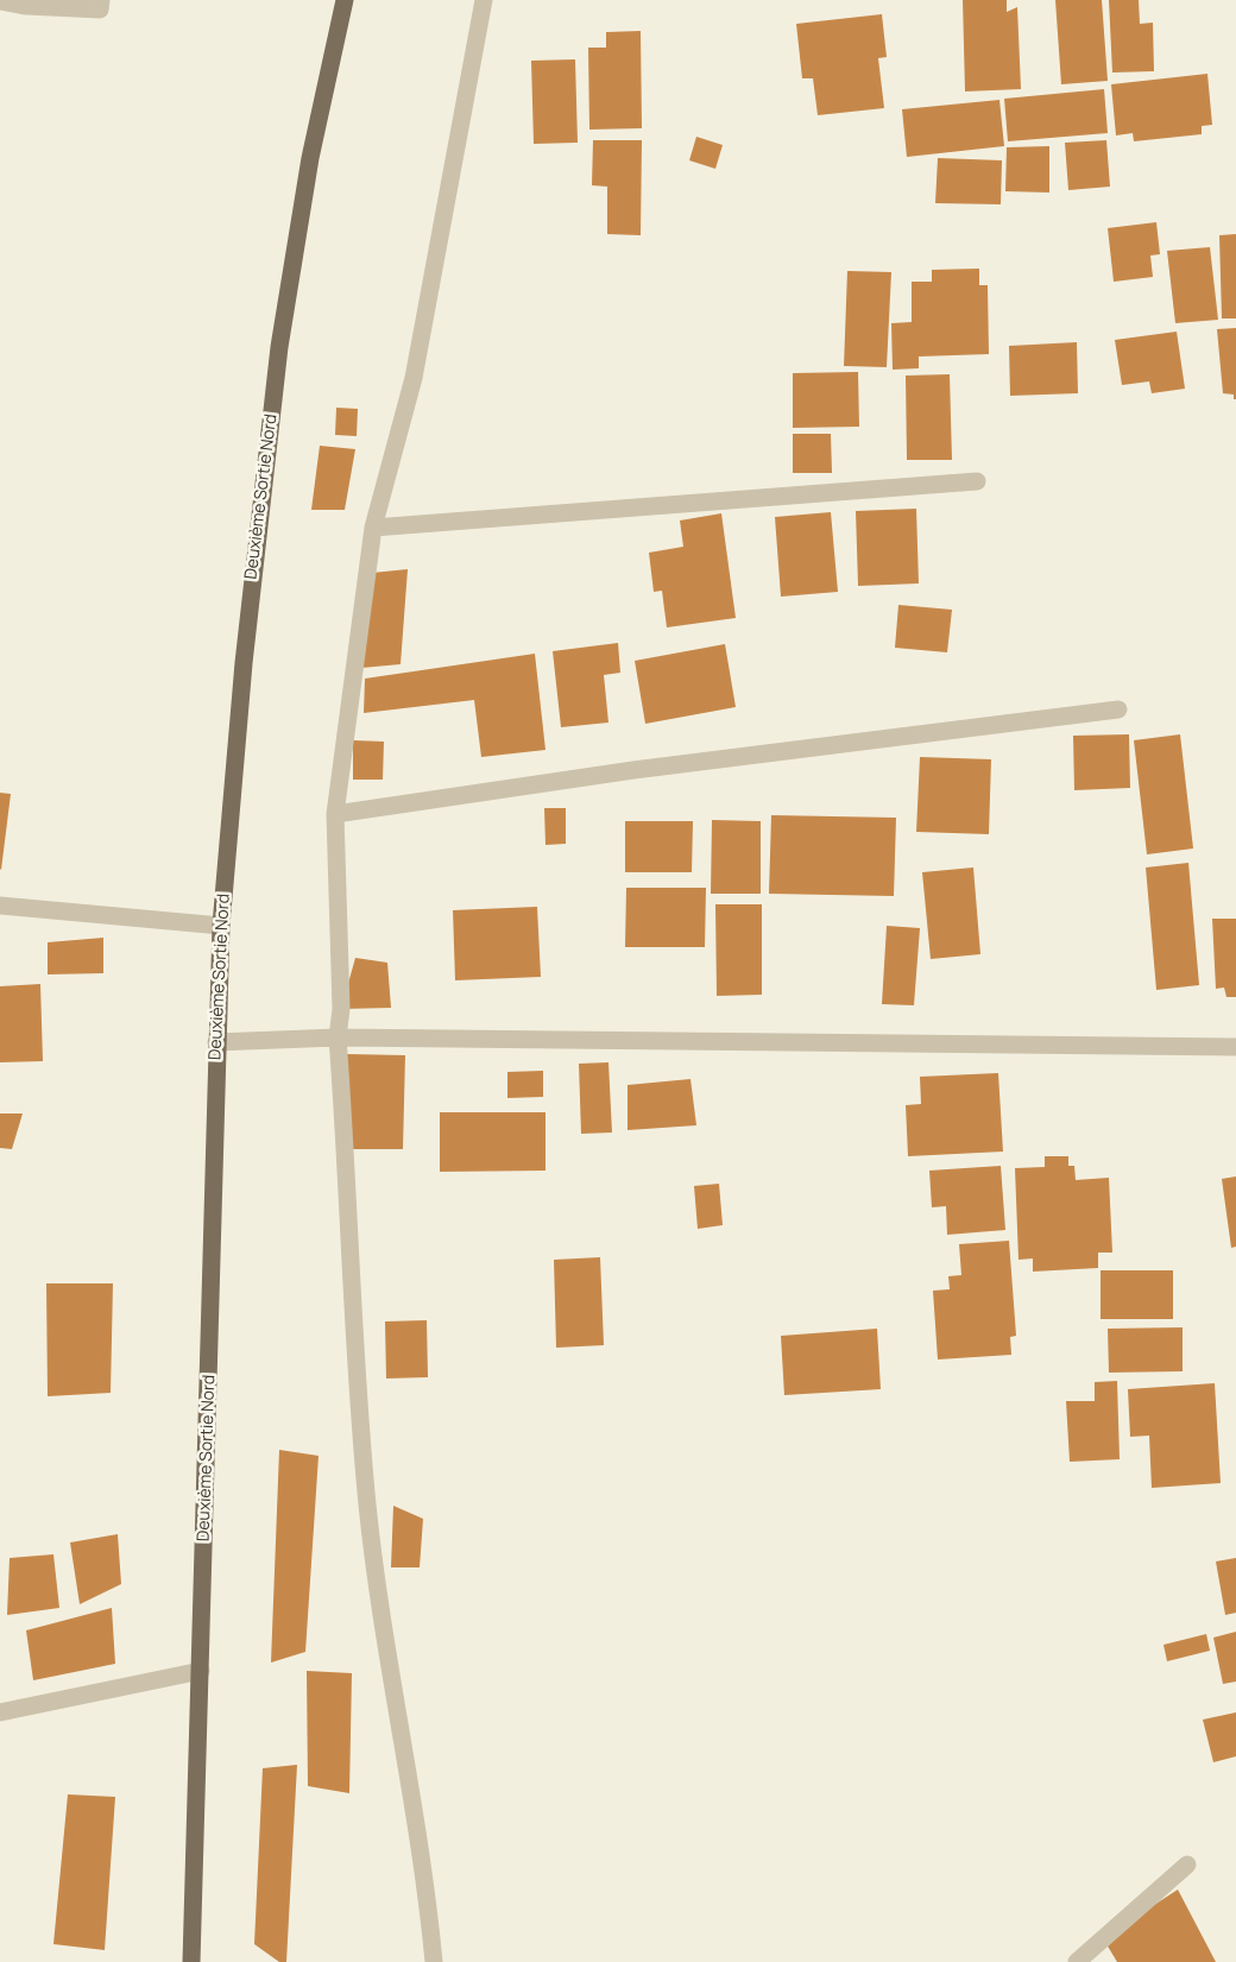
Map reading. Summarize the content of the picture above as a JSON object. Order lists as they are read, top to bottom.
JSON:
{
  "streets": {
    "main road": ["Deuxième Sortie Nord"]
  }
}
